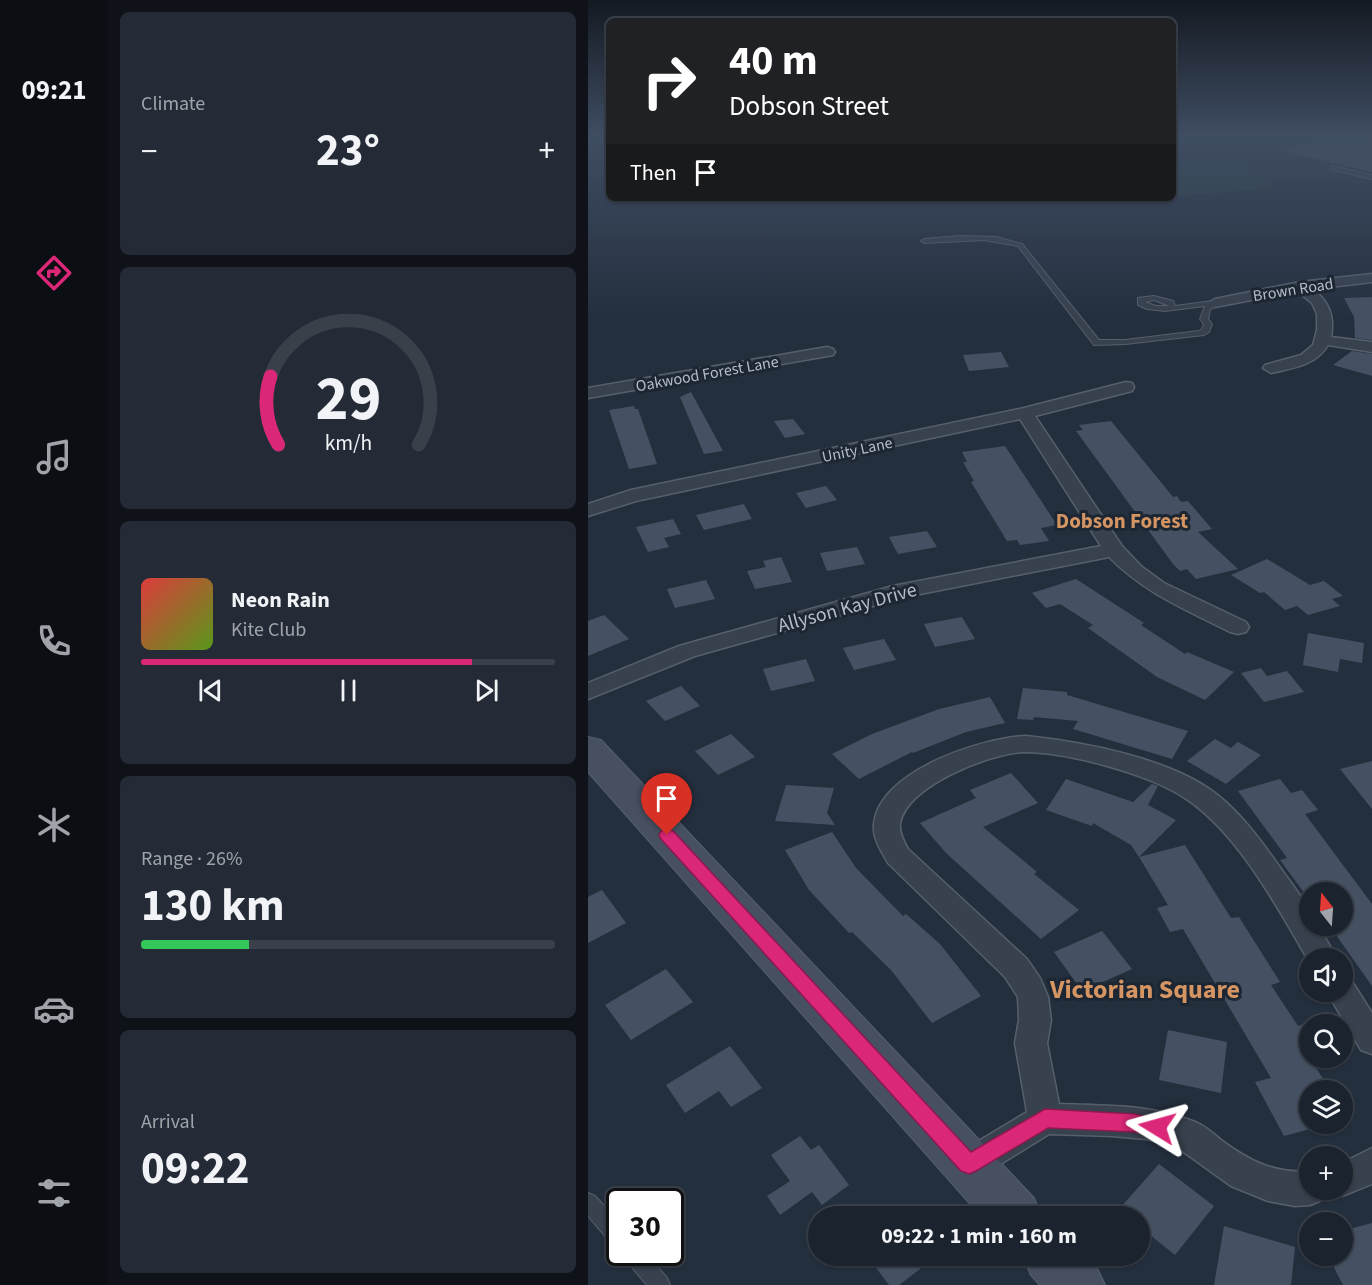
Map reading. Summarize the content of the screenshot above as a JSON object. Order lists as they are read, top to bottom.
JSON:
{
  "streets": {
    "street": [
      "Brown Road",
      "Oakwood Forest Lane",
      "Unity Lane",
      "Allyson Kay Drive"
    ]
  },
  "districts": ["Dobson Forest", "Victorian Square"],
  "north": "top",
  "page": {
    "tabs": "09:21",
    "tile": [
      "Climate",
      ["Range · 26%", "130 km"],
      ["Arrival", "09:22"]
    ],
    "turn": ["40 m", "Dobson Street"],
    "heat": ["−", "23°", "+"],
    "then": "Then",
    "song": ["Neon Rain", "Kite Club"],
    "map_buttons": ["+", "−"],
    "limit": "30",
    "trip": "09:22 · 1 min · 160 m",
    "gauge": ["29", "km/h"]
  }
}
